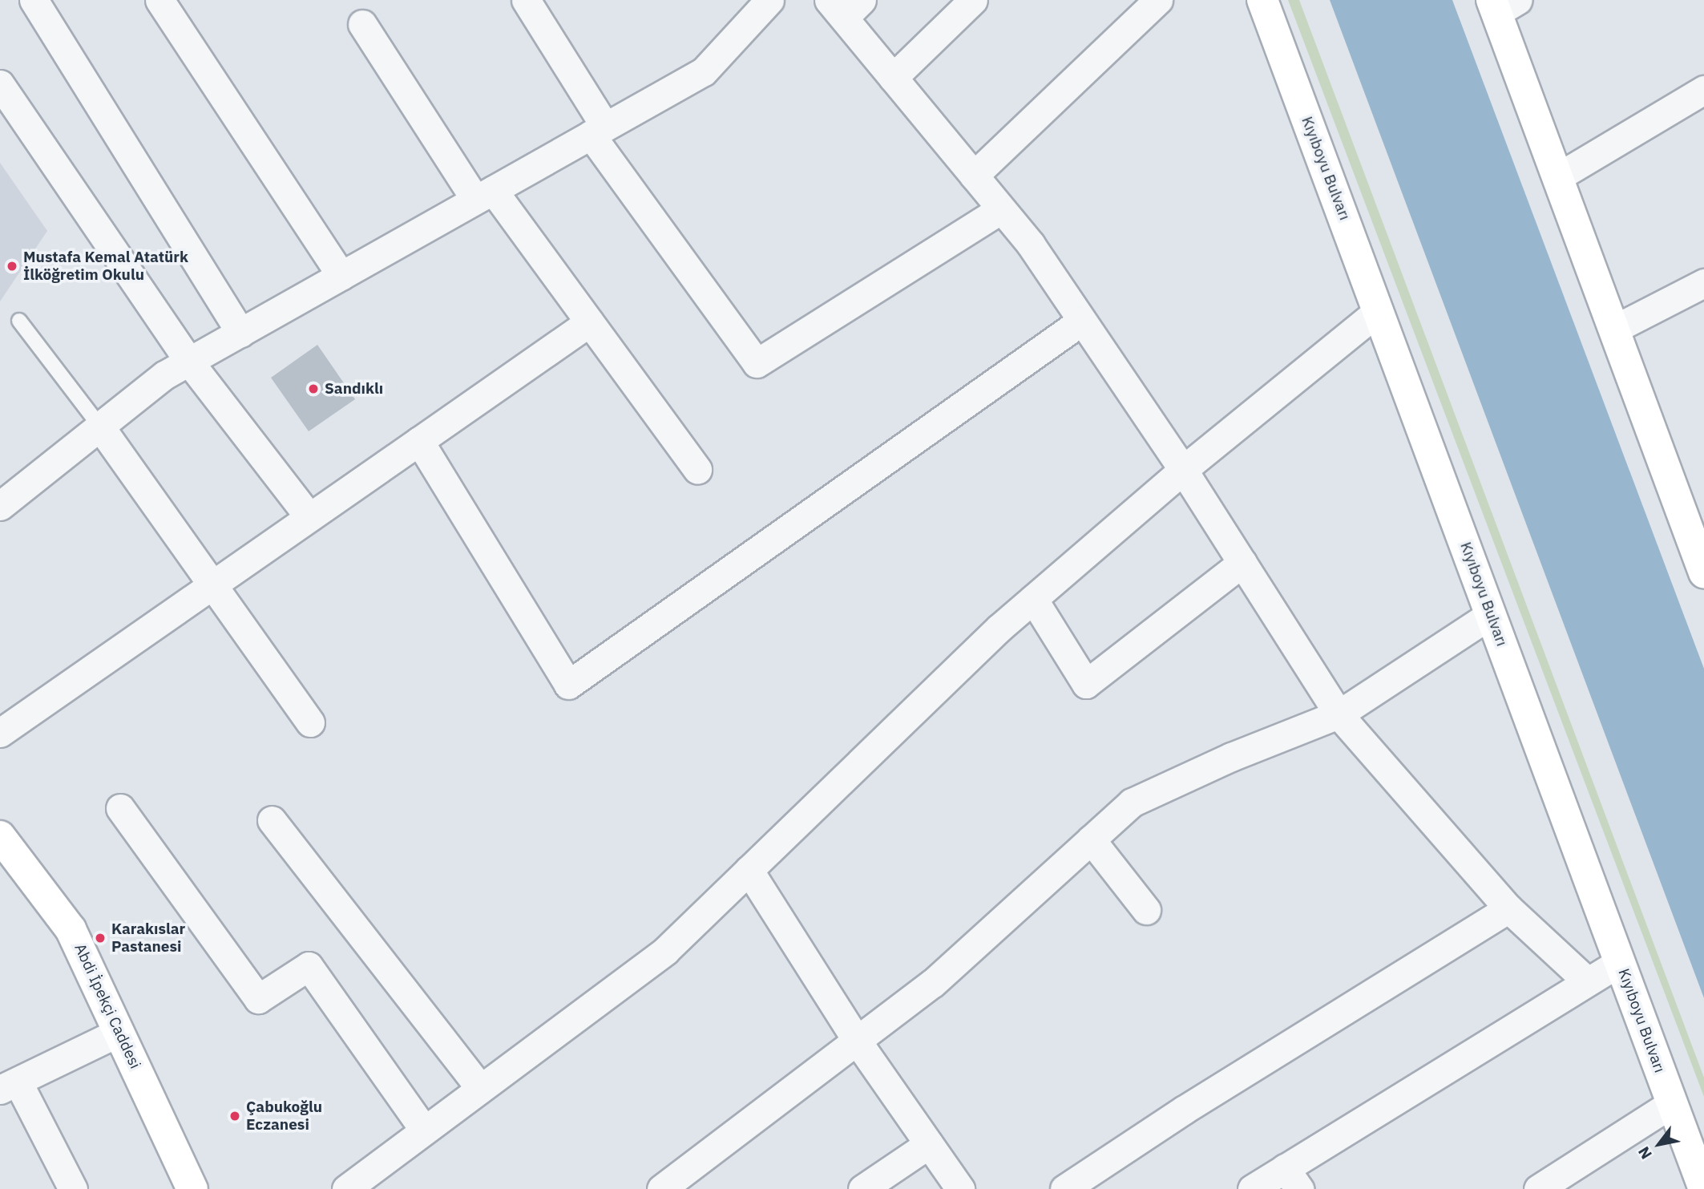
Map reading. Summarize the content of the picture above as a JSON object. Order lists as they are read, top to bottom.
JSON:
{
  "streets": {
    "main road": ["Kıyıboyu Bulvarı", "Abdi İpekçi Caddesi"]
  },
  "places": [
    "Mustafa Kemal Atatürk İlköğretim Okulu",
    "Sandıklı",
    "Karakıslar Pastanesi",
    "Çabukoğlu Eczanesi"
  ],
  "north": "bottom left"
}
